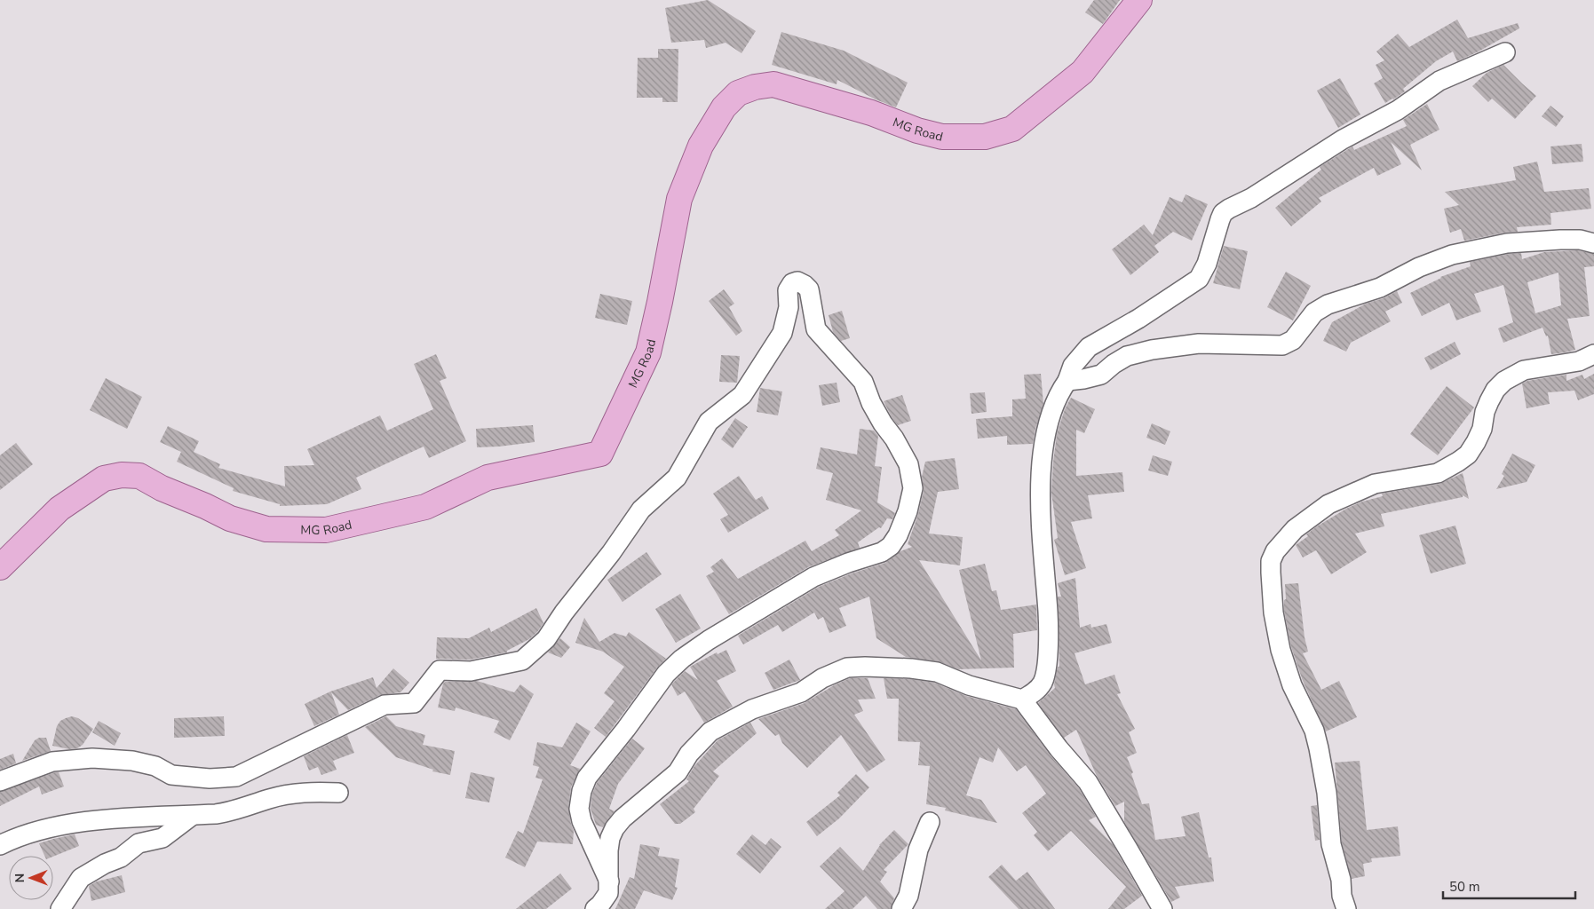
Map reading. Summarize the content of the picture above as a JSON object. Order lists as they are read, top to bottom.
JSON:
{
  "streets": {
    "main road": ["MG Road"]
  },
  "scale_bar": "50 m",
  "north": "left"
}
